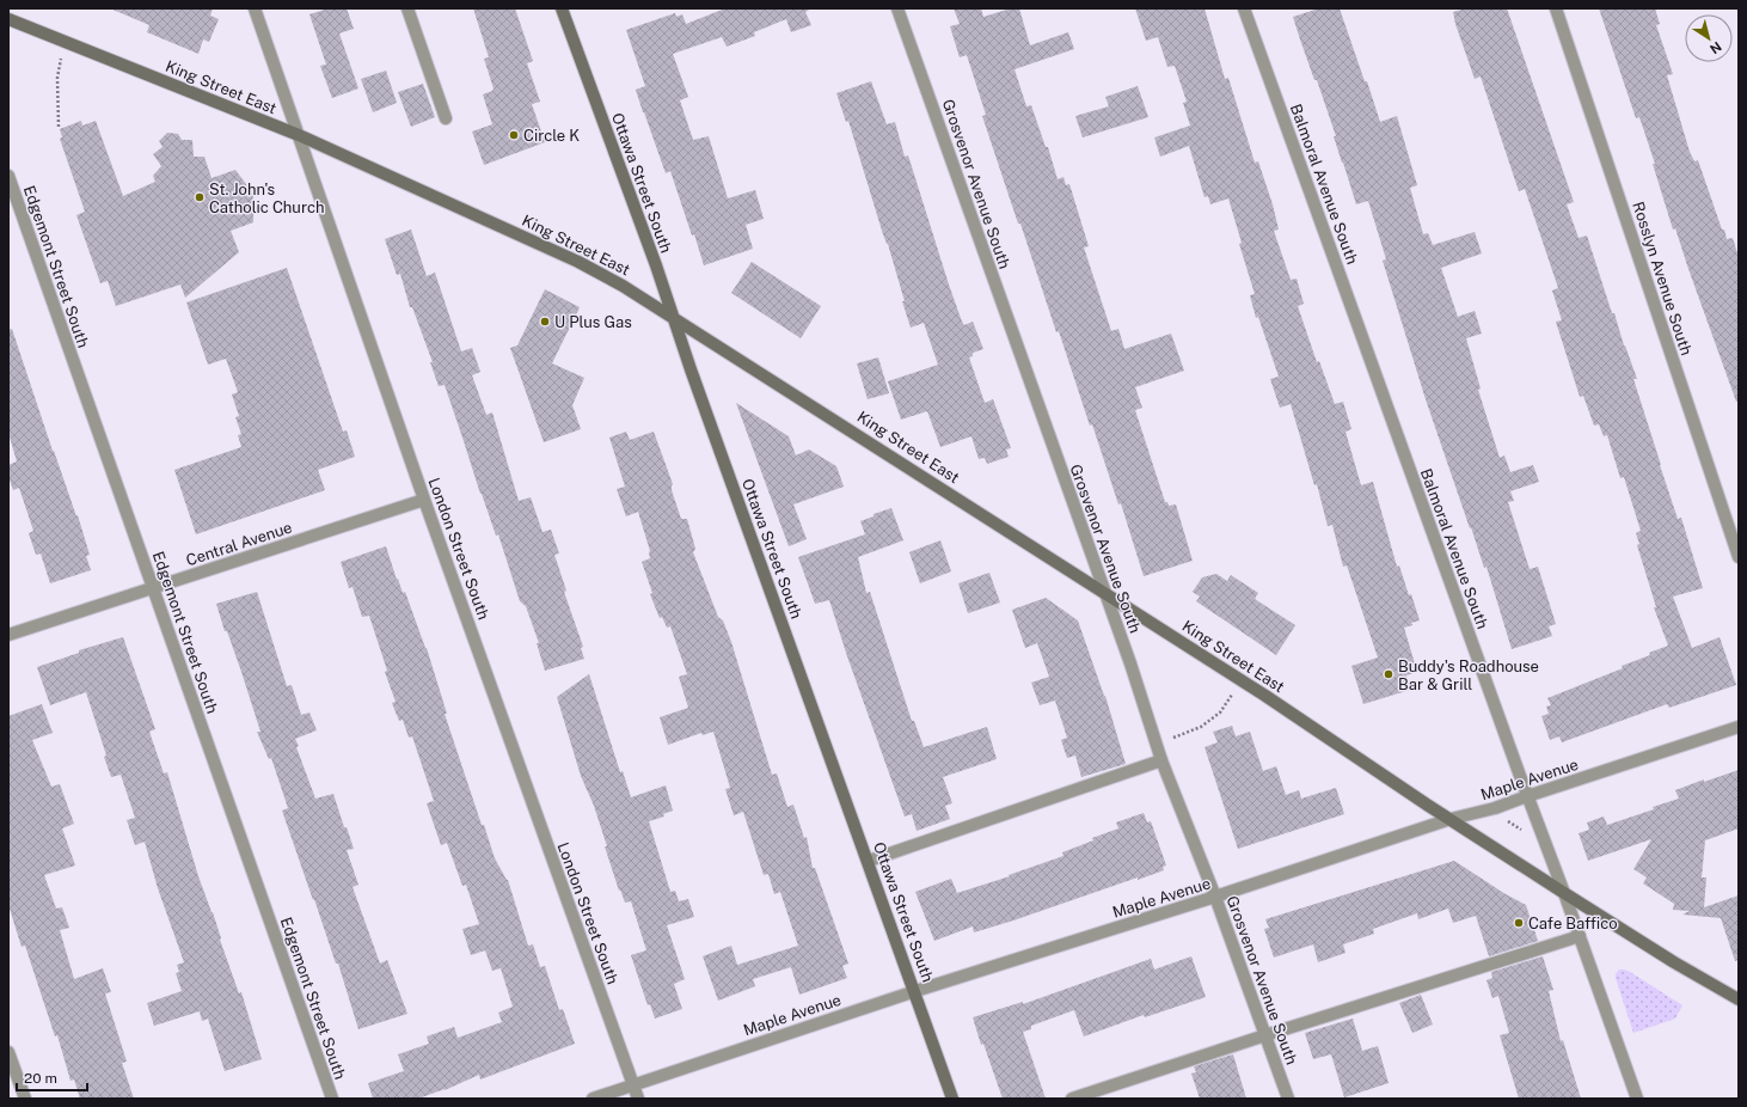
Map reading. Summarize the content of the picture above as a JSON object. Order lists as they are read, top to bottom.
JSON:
{
  "streets": {
    "main road": ["King Street East", "Ottawa Street South"],
    "street": [
      "Grosvenor Avenue South",
      "Balmoral Avenue South",
      "Edgemont Street South",
      "Rosslyn Avenue South",
      "Central Avenue",
      "London Street South",
      "Maple Avenue"
    ]
  },
  "crossings": [
    ["King Street East", "Ottawa Street South"],
    ["King Street East", "Grosvenor Avenue South"],
    ["King Street East", "Balmoral Avenue South"],
    ["King Street East", "London Street South"],
    ["King Street East", "Maple Avenue"],
    ["Ottawa Street South", "Maple Avenue"],
    ["Grosvenor Avenue South", "Maple Avenue"],
    ["Balmoral Avenue South", "Maple Avenue"],
    ["Edgemont Street South", "Central Avenue"],
    ["Central Avenue", "London Street South"],
    ["London Street South", "Maple Avenue"]
  ],
  "places": [
    "Circle K",
    "St. John's Catholic Church",
    "U Plus Gas",
    "Buddy's Roadhouse Bar & Grill",
    "Cafe Baffico"
  ],
  "scale_bar": "20 m",
  "north": "bottom right"
}
